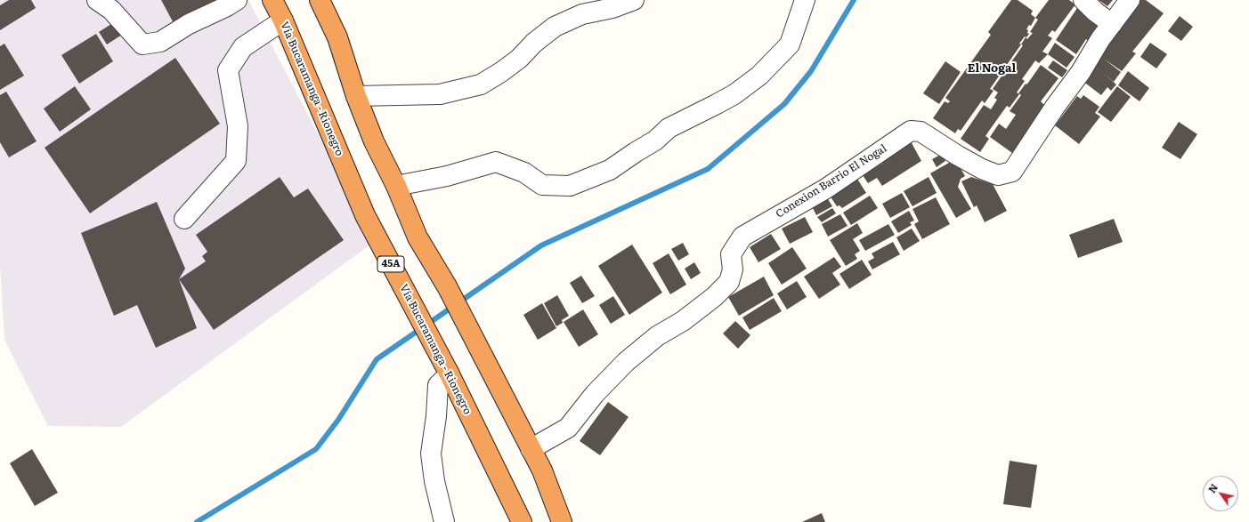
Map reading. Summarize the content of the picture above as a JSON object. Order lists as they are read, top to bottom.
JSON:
{
  "streets": {
    "highway": ["Vía Bucaramanga - Rionegro", "45A"],
    "street": ["Conexion Barrio El Nogal"]
  },
  "districts": ["El Nogal"],
  "north": "top left"
}
